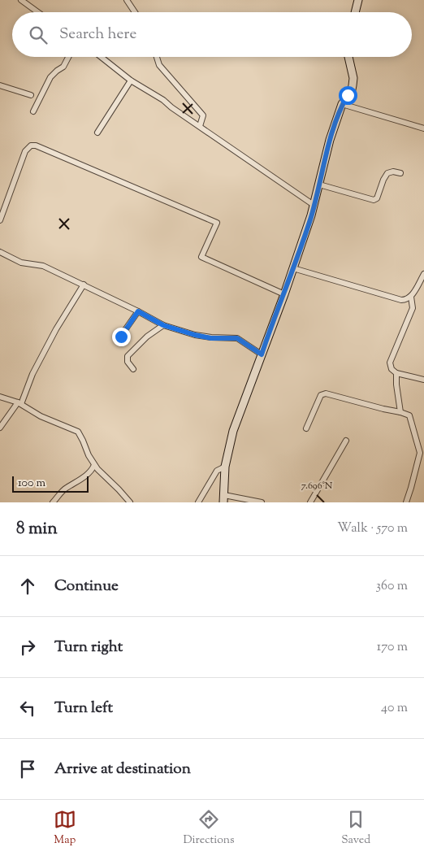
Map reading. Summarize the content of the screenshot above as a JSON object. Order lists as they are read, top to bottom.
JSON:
{
  "scale_bar": "100 m",
  "page": {
    "search": "Search here",
    "scale": "100 m",
    "heading": ["8 min", "Walk · 570 m"],
    "list": [
      ["Continue", "360 m"],
      ["Turn right", "170 m"],
      ["Turn left", "40 m"],
      "Arrive at destination"
    ],
    "nav": ["Map", "Directions", "Saved"]
  },
  "coordinates": ["7.696°N"]
}
